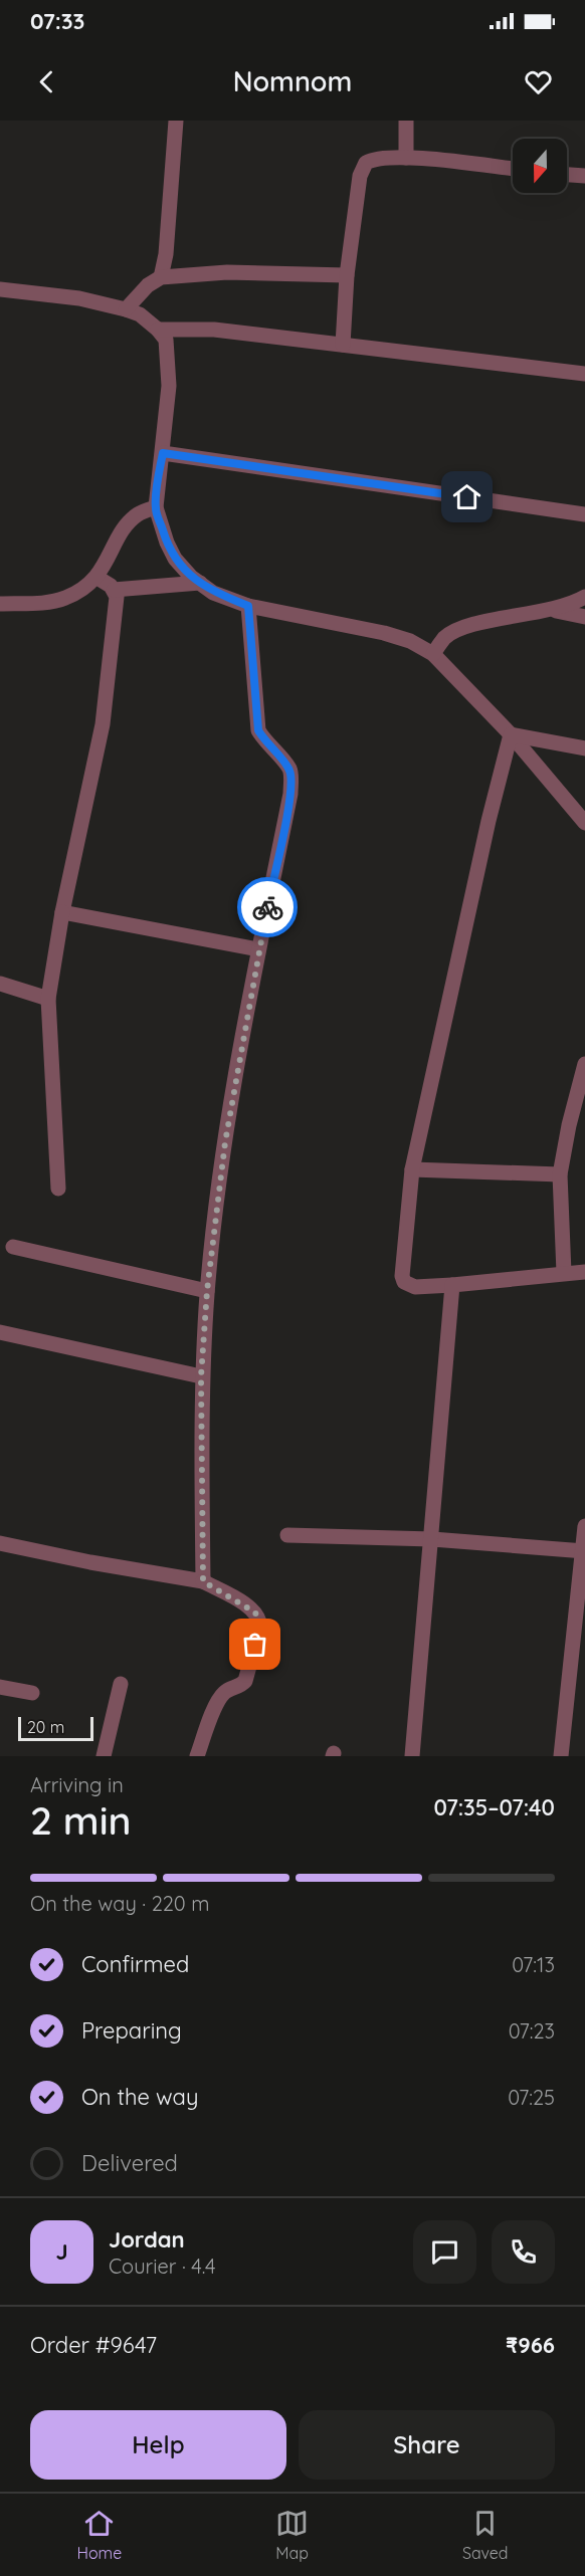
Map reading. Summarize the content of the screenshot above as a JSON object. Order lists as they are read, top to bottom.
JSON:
{
  "scale_bar": "20 m",
  "north": "bottom",
  "page": {
    "status": "07:33",
    "header": "Nomnom",
    "scale": "20 m",
    "heading": ["2 min", "Arriving in", "07:35–07:40"],
    "panel": [
      "Jordan",
      "Courier · 4.4",
      "Order #9647",
      "₹966"
    ],
    "bar": "On the way · 220 m",
    "list": [
      ["Confirmed", "07:13"],
      ["Preparing", "07:23"],
      ["On the way", "07:25"],
      "Delivered"
    ],
    "round": "J",
    "buttons": ["Help", "Share"],
    "tabs": ["Home", "Map", "Saved"]
  }
}
